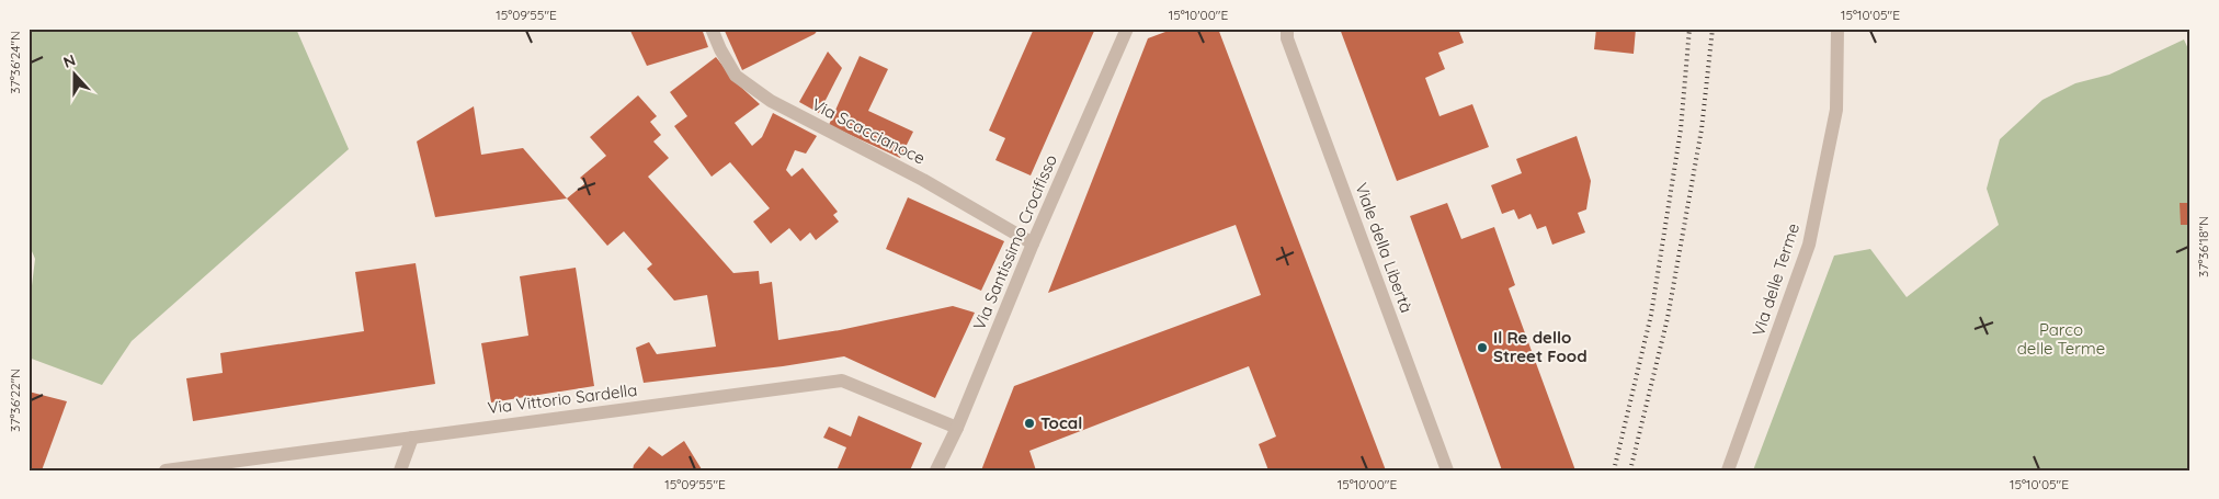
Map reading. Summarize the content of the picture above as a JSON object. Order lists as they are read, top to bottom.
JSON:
{
  "streets": {
    "street": [
      "Via Scaccianoce",
      "Via Santissimo Crocifisso",
      "Viale della Libertà",
      "Via delle Terme",
      "Via Vittorio Sardella"
    ]
  },
  "crossings": [
    ["Via Scaccianoce", "Via Santissimo Crocifisso"],
    ["Via Santissimo Crocifisso", "Via Vittorio Sardella"]
  ],
  "parks": ["Parco delle Terme"],
  "places": ["Il Re dello Street Food", "Tocal"],
  "north": "top",
  "coordinates": [
    "15°09'55\"E",
    "15°10'00\"E",
    "15°10'05\"E",
    "37°36'24\"N",
    "37°36'18\"N",
    "37°36'22\"N"
  ]
}
